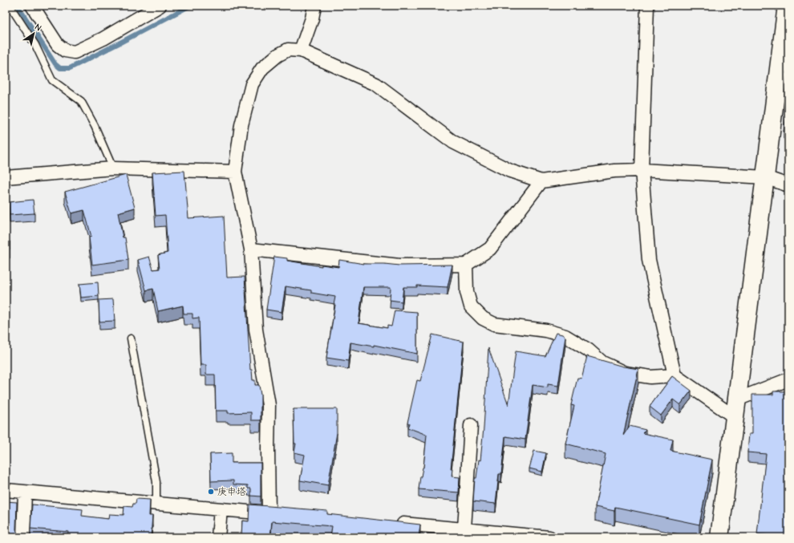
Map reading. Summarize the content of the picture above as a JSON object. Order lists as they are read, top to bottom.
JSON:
{
  "places": ["庚申塔"],
  "north": "top right"
}
